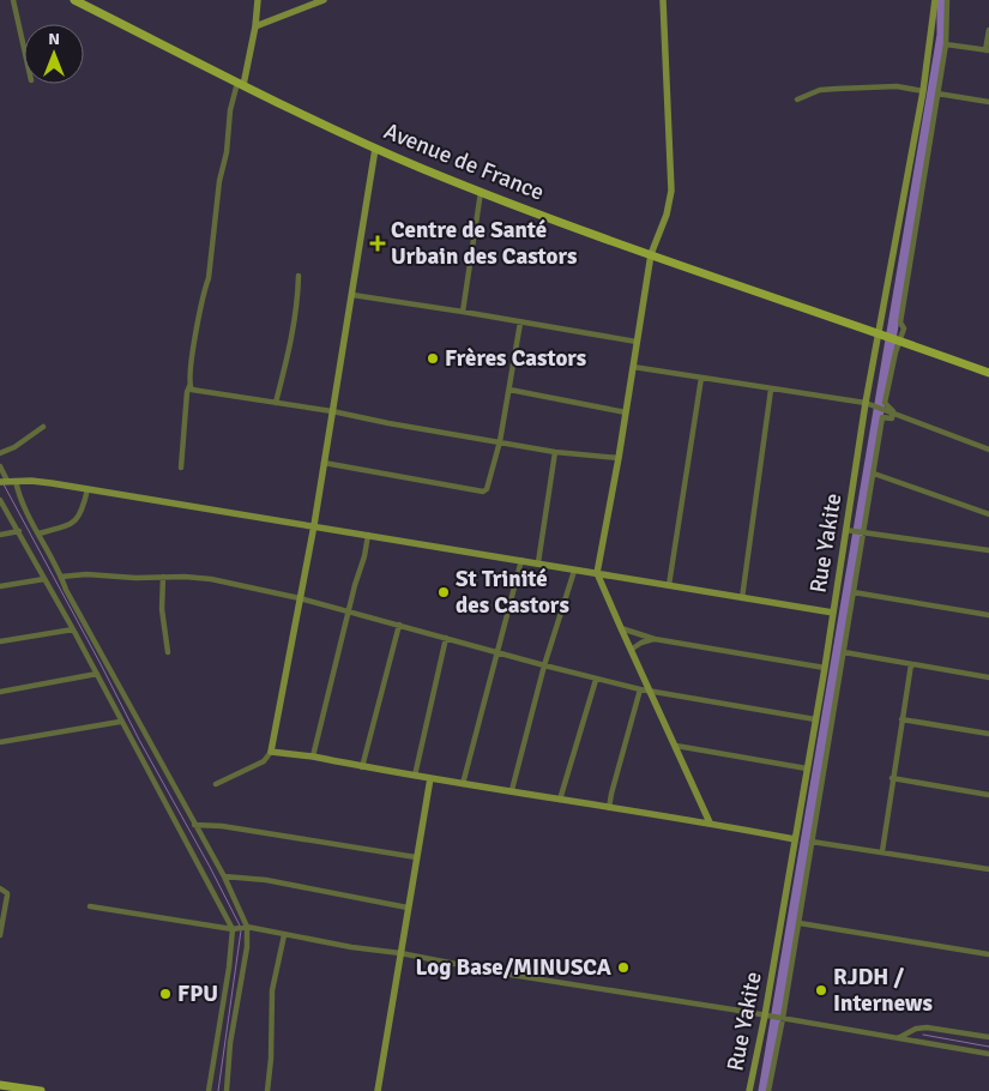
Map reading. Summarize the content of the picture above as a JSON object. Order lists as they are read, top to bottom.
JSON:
{
  "streets": {
    "main road": ["Avenue de France"],
    "street": ["Rue Yakite"]
  },
  "crossings": [
    ["Avenue de France", "Rue Yakite"]
  ],
  "places": {
    "health": ["Centre de Santé Urbain des Castors"],
    "other": [
      "Frères Castors",
      "St Trinité des Castors",
      "Log Base/MINUSCA",
      "RJDH / Internews",
      "FPU"
    ]
  },
  "north": "top"
}
